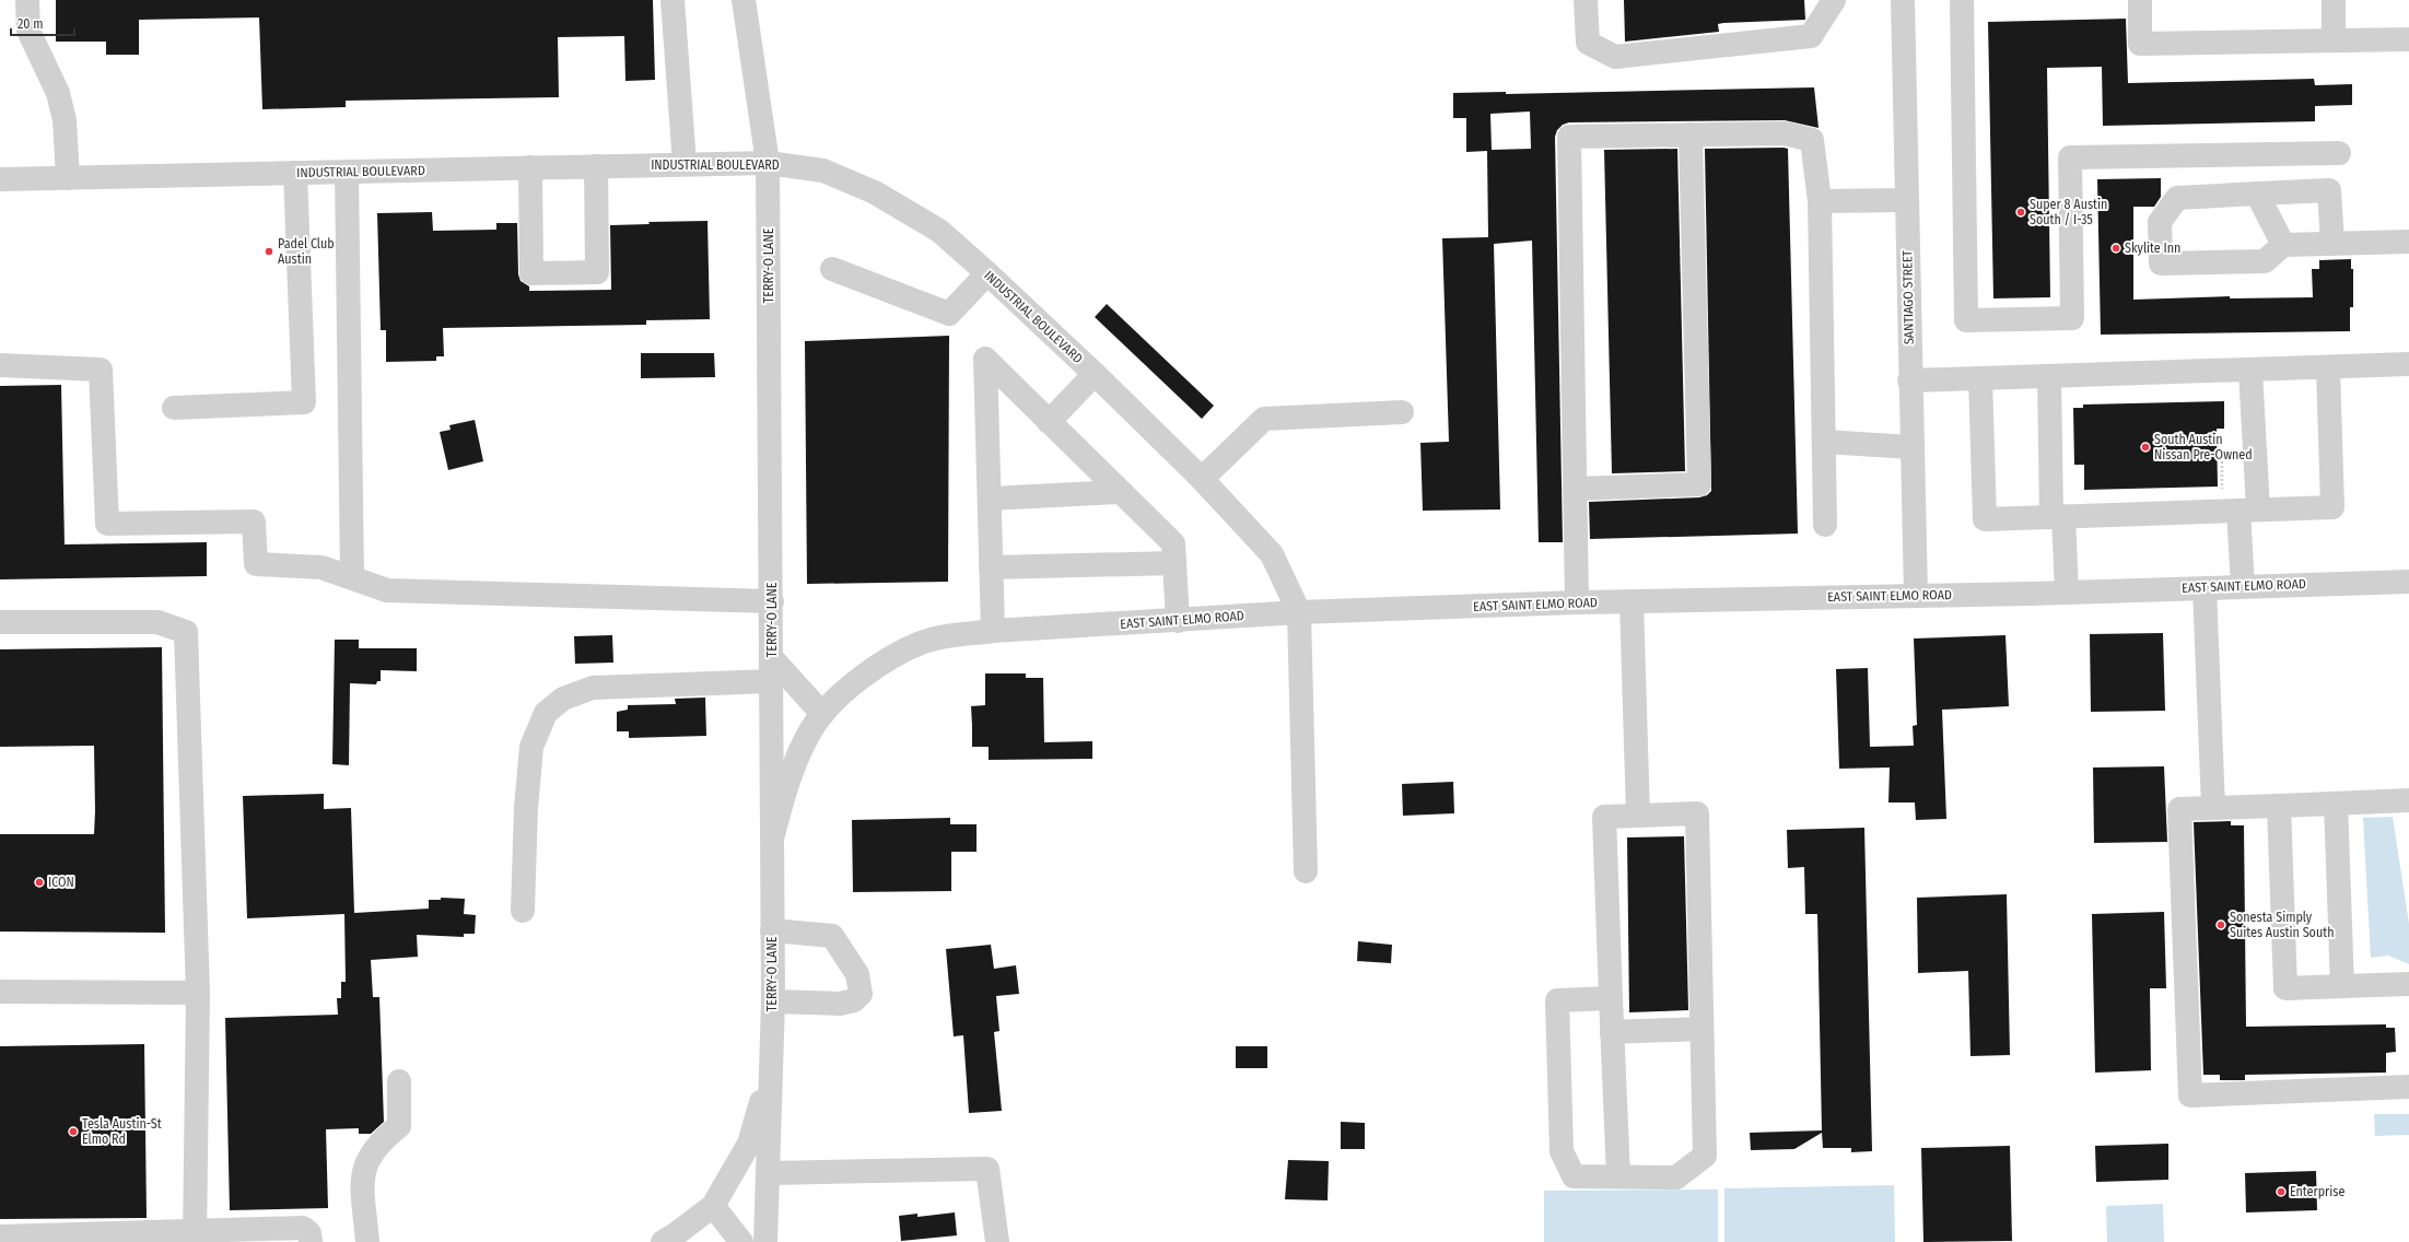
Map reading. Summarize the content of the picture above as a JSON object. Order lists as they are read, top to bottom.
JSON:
{
  "streets": {
    "street": [
      "INDUSTRIAL BOULEVARD",
      "TERRY-O LANE",
      "SANTIAGO STREET",
      "EAST SAINT ELMO ROAD"
    ]
  },
  "crossings": [
    ["INDUSTRIAL BOULEVARD", "TERRY-O LANE"],
    ["INDUSTRIAL BOULEVARD", "EAST SAINT ELMO ROAD"],
    ["TERRY-O LANE", "EAST SAINT ELMO ROAD"],
    ["SANTIAGO STREET", "EAST SAINT ELMO ROAD"]
  ],
  "places": [
    "Super 8 Austin South / I-35",
    "Skylite Inn",
    "Padel Club Austin",
    "South Austin Nissan Pre-Owned",
    "ICON",
    "Sonesta Simply Suites Austin South",
    "Tesla Austin-St Elmo Rd",
    "Enterprise"
  ],
  "scale_bar": "20 m"
}
